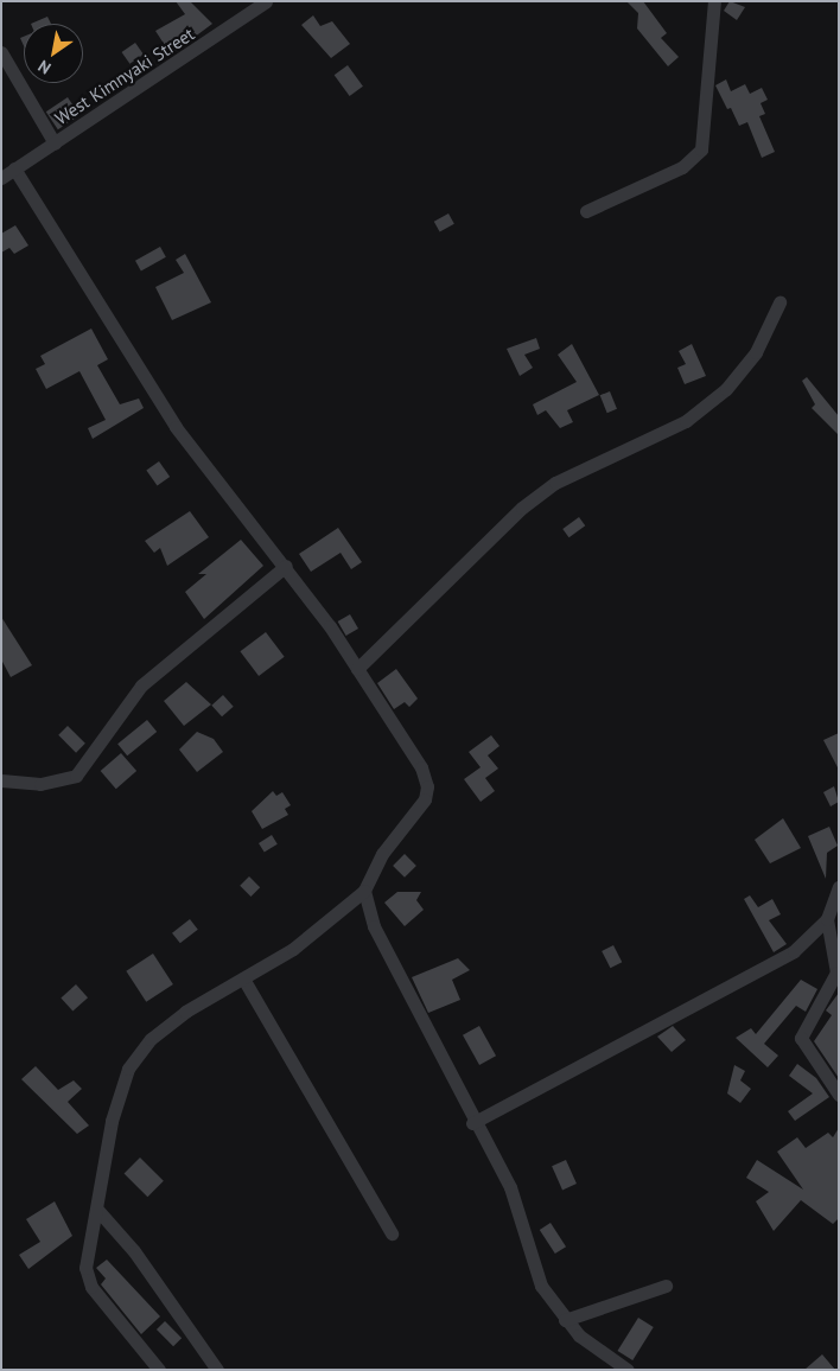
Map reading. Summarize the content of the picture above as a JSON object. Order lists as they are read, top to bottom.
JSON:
{
  "streets": {
    "street": ["West Kimnyaki Street"]
  },
  "north": "bottom left"
}
